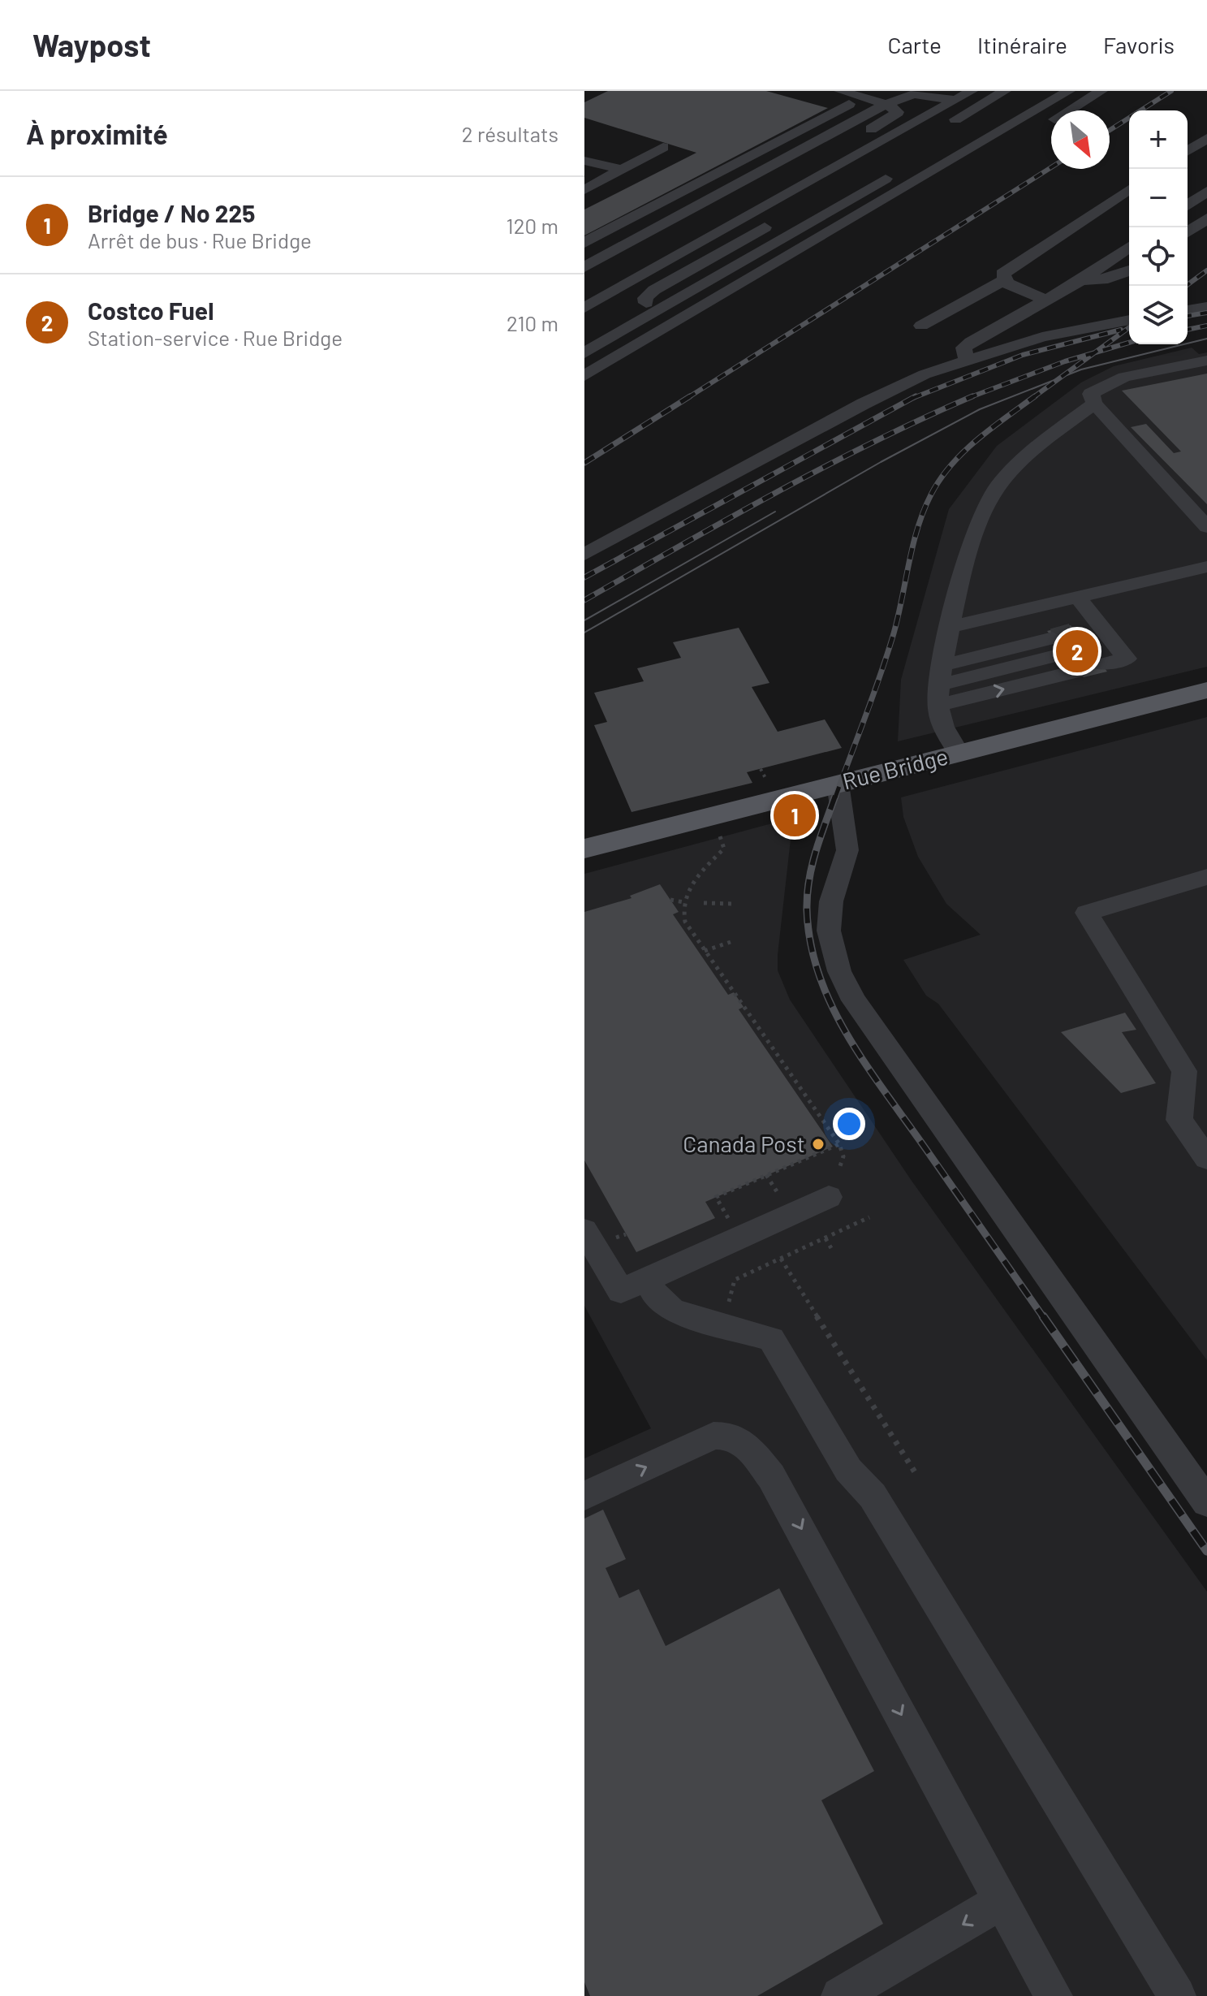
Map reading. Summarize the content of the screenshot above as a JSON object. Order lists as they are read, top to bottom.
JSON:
{
  "streets": {
    "main road": ["Rue Bridge"]
  },
  "places": ["Canada Post"],
  "north": "bottom right",
  "page": {
    "header": "Waypost",
    "nav": ["Carte", "Itinéraire", "Favoris"],
    "heading": ["À proximité", "2 résultats"],
    "map_buttons": ["+", "−"],
    "list": [
      {
        "mark": "1",
        "name": "Bridge / No 225",
        "note": "Arrêt de bus · Rue Bridge",
        "value": "120 m"
      },
      {
        "mark": "2",
        "name": "Costco Fuel",
        "note": "Station-service · Rue Bridge",
        "value": "210 m"
      }
    ],
    "pins": ["2", "1"]
  }
}
